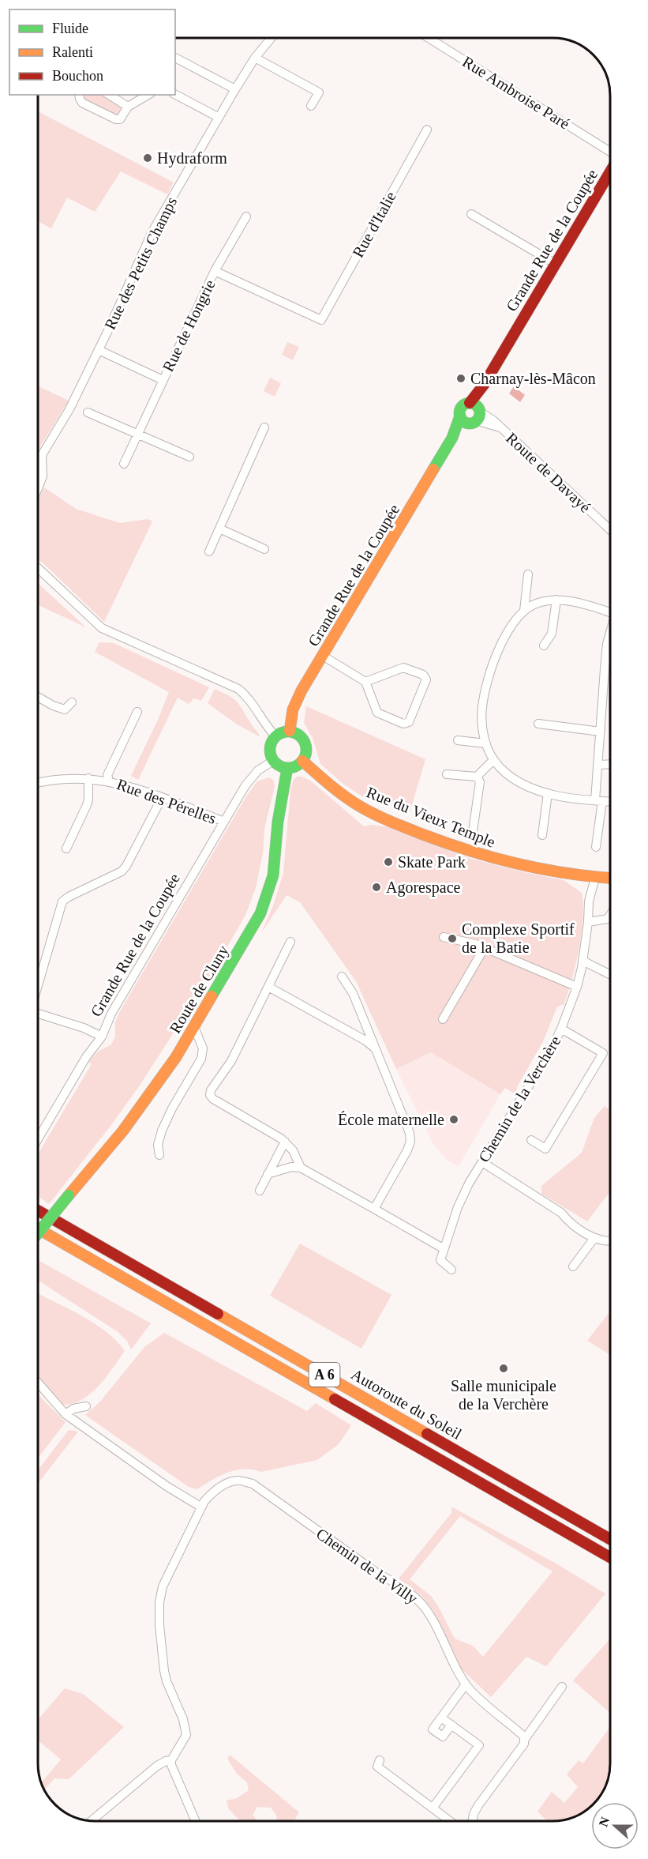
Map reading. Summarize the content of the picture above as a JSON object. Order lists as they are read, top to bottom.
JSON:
{
  "streets": {
    "main road": [
      "Grande Rue de la Coupée",
      "Rue du Vieux Temple",
      "Route de Cluny",
      "A 6",
      "Autoroute du Soleil"
    ],
    "street": [
      "Rue Ambroise Paré",
      "Rue d'Italie",
      "Rue des Petits Champs",
      "Rue de Hongrie",
      "Route de Davayé",
      "Rue des Pérelles",
      "Chemin de la Verchère",
      "Chemin de la Villy"
    ]
  },
  "crossings": [
    ["Rue d'Italie", "Rue de Hongrie"],
    ["Grande Rue de la Coupée", "Route de Davayé"],
    ["Grande Rue de la Coupée", "Rue des Pérelles"],
    ["Grande Rue de la Coupée", "Rue du Vieux Temple"],
    ["Grande Rue de la Coupée", "Route de Cluny"],
    ["Rue du Vieux Temple", "Route de Cluny"],
    ["Rue du Vieux Temple", "Chemin de la Verchère"]
  ],
  "places": [
    "Hydraform",
    "Charnay-lès-Mâcon",
    "Skate Park",
    "Agorespace",
    "Complexe Sportif de la Batie",
    "École maternelle",
    "Salle municipale de la Verchère"
  ],
  "legend": ["Fluide", "Ralenti", "Bouchon"],
  "north": "left"
}
